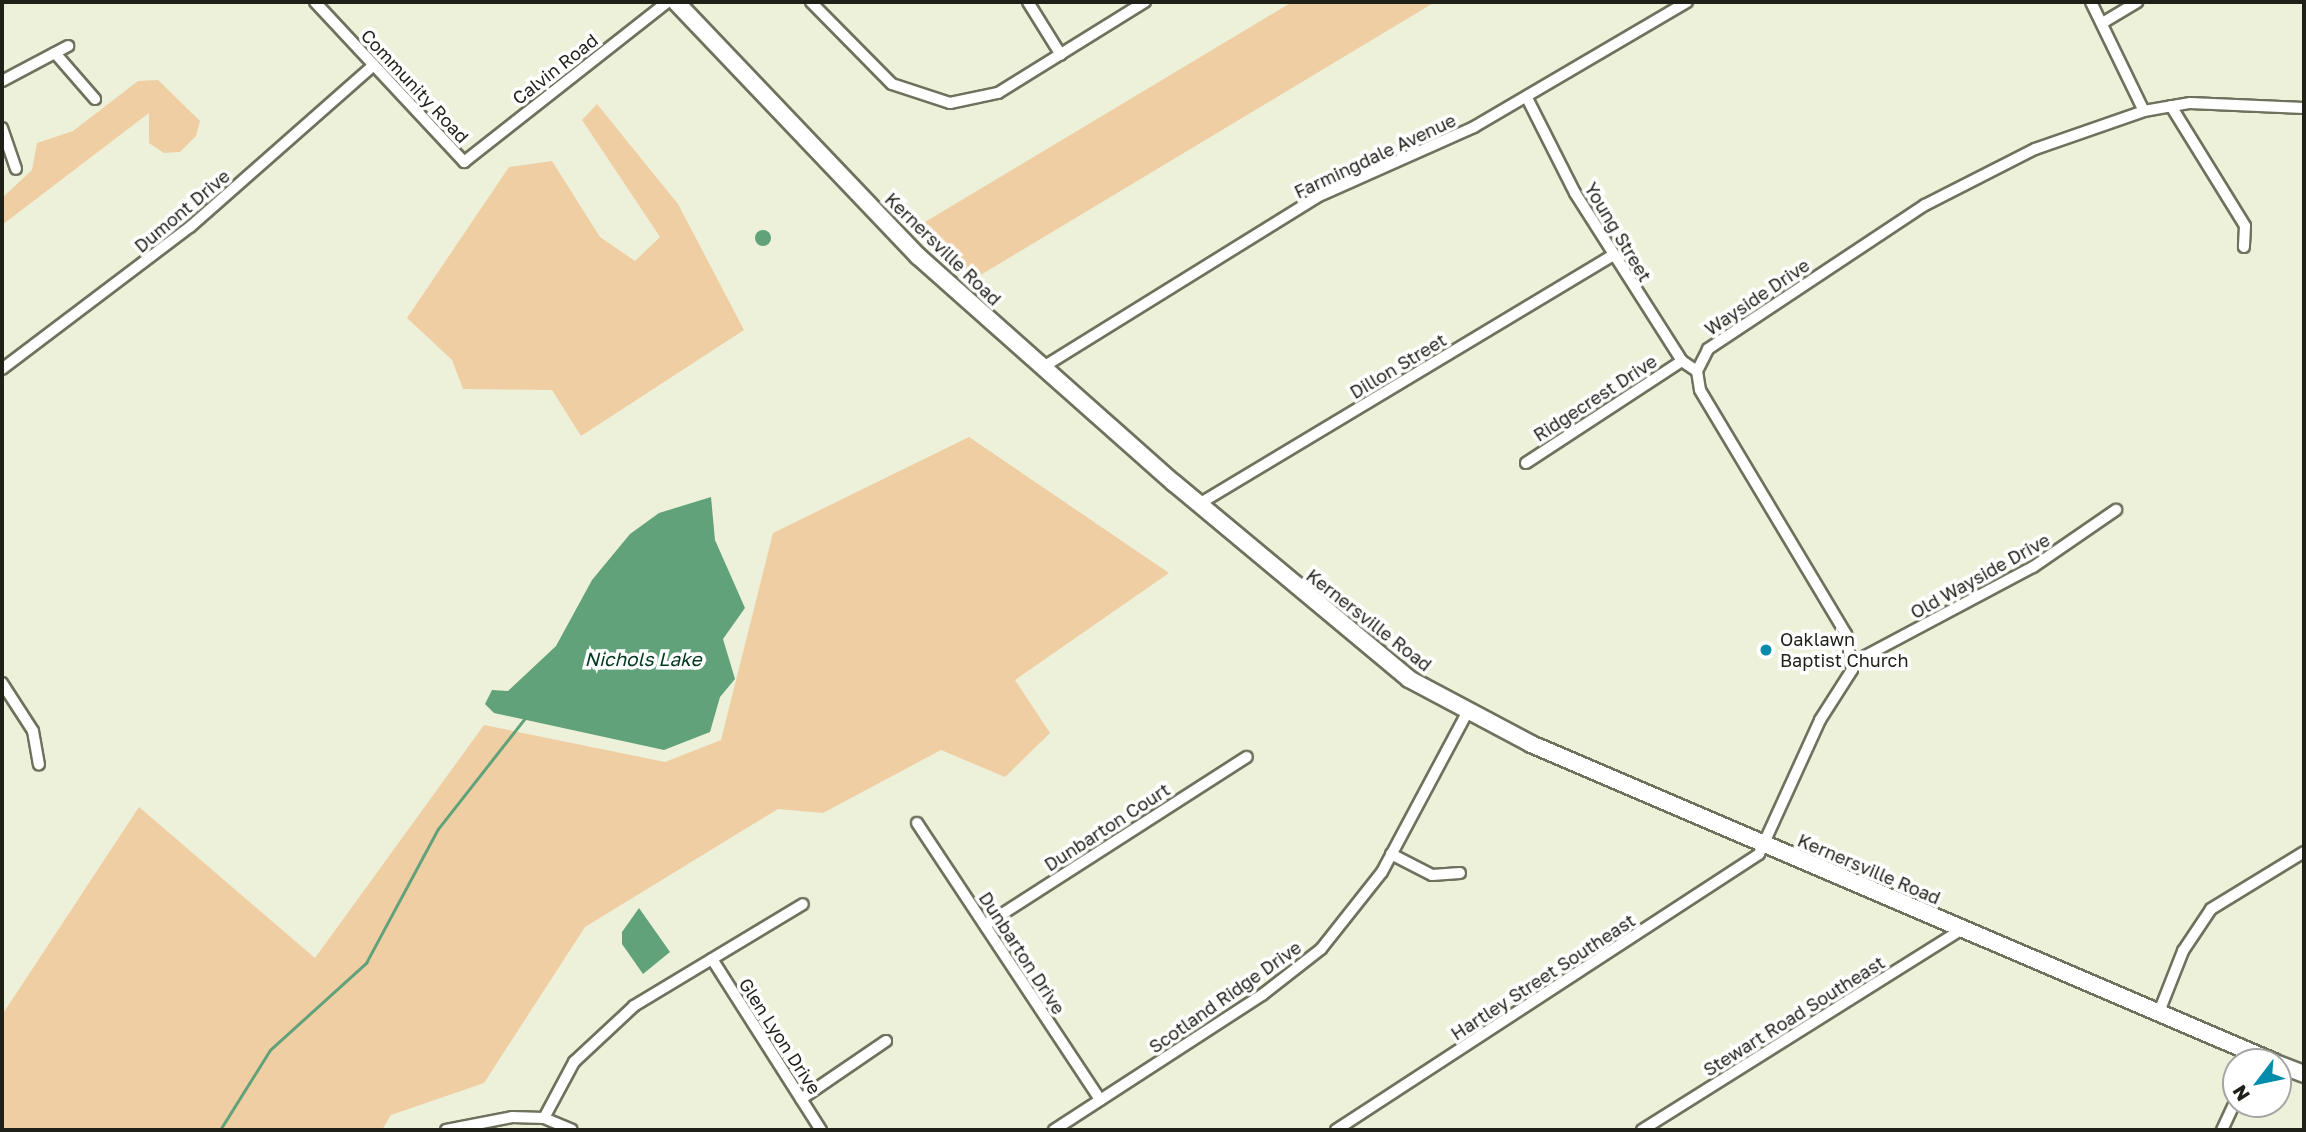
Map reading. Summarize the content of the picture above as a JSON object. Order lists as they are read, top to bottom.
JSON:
{
  "streets": {
    "main road": ["Kernersville Road"],
    "street": [
      "Calvin Road",
      "Community Road",
      "Farmingdale Avenue",
      "Dumont Drive",
      "Young Street",
      "Wayside Drive",
      "Dillon Street",
      "Ridgecrest Drive",
      "Old Wayside Drive",
      "Dunbarton Court",
      "Dunbarton Drive",
      "Hartley Street Southeast",
      "Scotland Ridge Drive",
      "Stewart Road Southeast",
      "Glen Lyon Drive"
    ]
  },
  "crossings": [
    ["Calvin Road", "Community Road"],
    ["Community Road", "Dumont Drive"],
    ["Farmingdale Avenue", "Young Street"],
    ["Farmingdale Avenue", "Kernersville Road"],
    ["Young Street", "Wayside Drive"],
    ["Young Street", "Dillon Street"],
    ["Young Street", "Ridgecrest Drive"],
    ["Kernersville Road", "Dillon Street"],
    ["Kernersville Road", "Hartley Street Southeast"],
    ["Kernersville Road", "Scotland Ridge Drive"],
    ["Kernersville Road", "Stewart Road Southeast"],
    ["Dunbarton Court", "Dunbarton Drive"],
    ["Dunbarton Drive", "Scotland Ridge Drive"]
  ],
  "water": ["Nichols Lake"],
  "places": ["Oaklawn Baptist Church"],
  "north": "bottom left"
}
